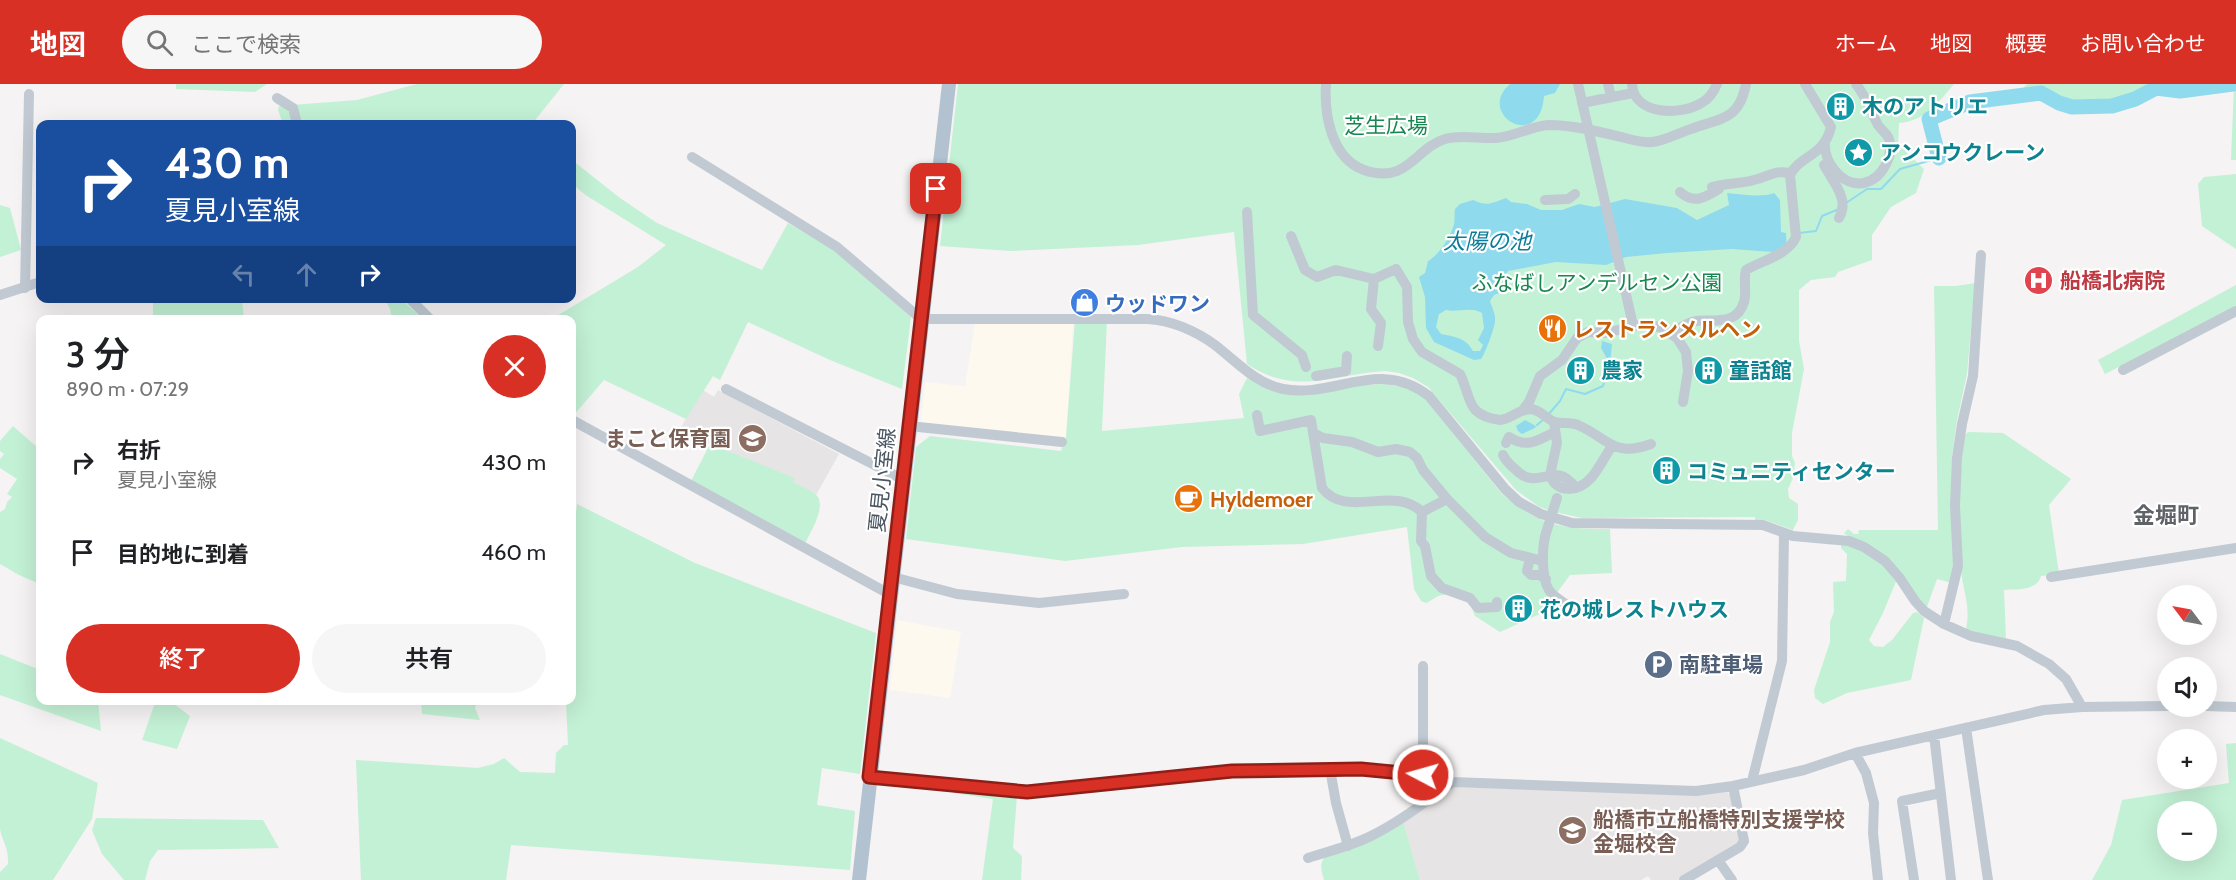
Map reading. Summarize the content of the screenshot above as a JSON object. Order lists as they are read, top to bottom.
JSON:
{
  "streets": {
    "main road": ["夏見小室線"]
  },
  "districts": ["金堀町"],
  "water": ["太陽の池"],
  "parks": ["芝生広場", "ふなばしアンデルセン公園"],
  "places": {
    "building": [
      "木のアトリエ",
      "農家",
      "童話館",
      "コミュニティセンター",
      "花の城レストハウス"
    ],
    "place": ["アンコウクレーン"],
    "hospital": ["船橋北病院"],
    "shop": ["ウッドワン"],
    "restaurant": ["レストランメルヘン"],
    "school or university": ["まこと保育園", "船橋市立船橋特別支援学校 金堀校舎"],
    "cafe": ["Hyldemoer"],
    "parking": ["南駐車場"]
  },
  "north": "top left",
  "page": {
    "header": "地図",
    "search": "ここで検索",
    "nav": [
      "ホーム",
      "地図",
      "概要",
      "お問い合わせ"
    ],
    "turn": ["430 m", "夏見小室線"],
    "heading": ["3 分", "890 m · 07:29"],
    "list": [
      {
        "name": "右折",
        "note": "夏見小室線",
        "value": "430 m"
      },
      {
        "name": "目的地に到着",
        "value": "460 m"
      }
    ],
    "map_buttons": ["+", "−"],
    "buttons": ["終了", "共有"]
  }
}
